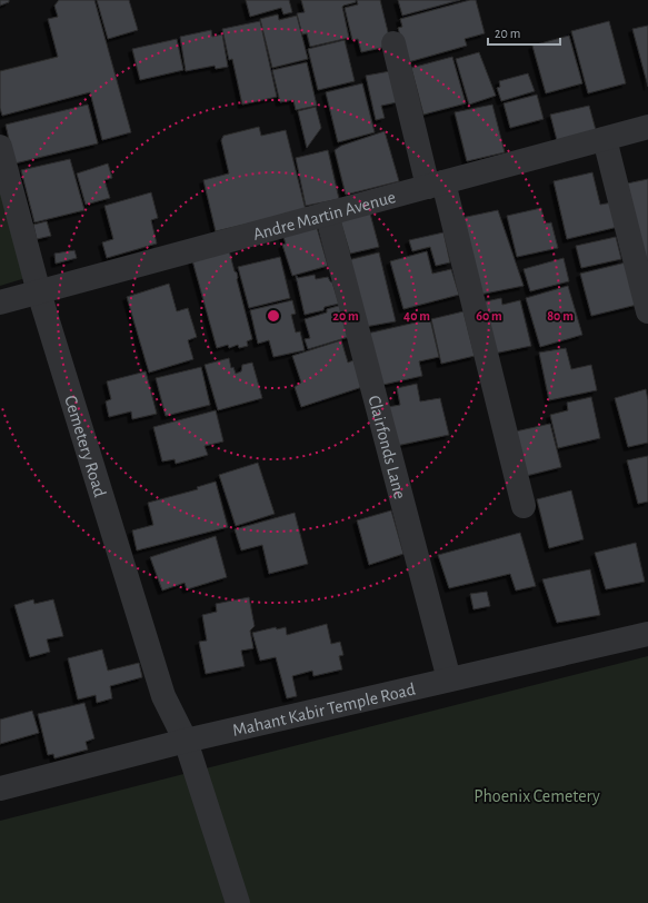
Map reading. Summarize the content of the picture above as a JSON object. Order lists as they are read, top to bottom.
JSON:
{
  "streets": {
    "street": [
      "Andre Martin Avenue",
      "Cemetery Road",
      "Clairfonds Lane",
      "Mahant Kabir Temple Road"
    ]
  },
  "crossings": [
    ["Andre Martin Avenue", "Cemetery Road"],
    ["Andre Martin Avenue", "Clairfonds Lane"],
    ["Cemetery Road", "Mahant Kabir Temple Road"],
    ["Clairfonds Lane", "Mahant Kabir Temple Road"]
  ],
  "parks": ["Phoenix Cemetery"],
  "scale_bar": "20 m",
  "rings": [
    "20 m",
    "40 m",
    "60 m",
    "80 m"
  ]
}
